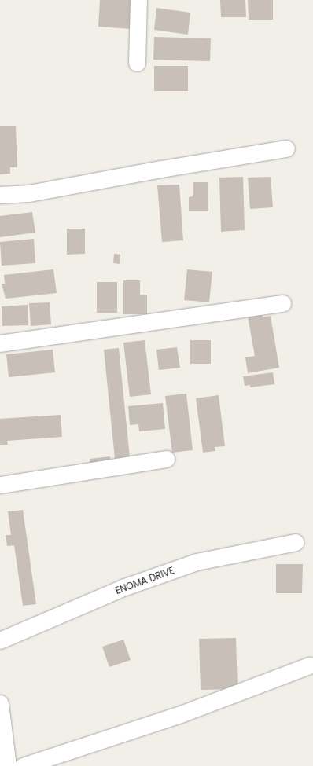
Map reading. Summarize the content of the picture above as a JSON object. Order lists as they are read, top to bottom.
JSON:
{
  "streets": {
    "street": ["ENOMA DRIVE"]
  }
}
